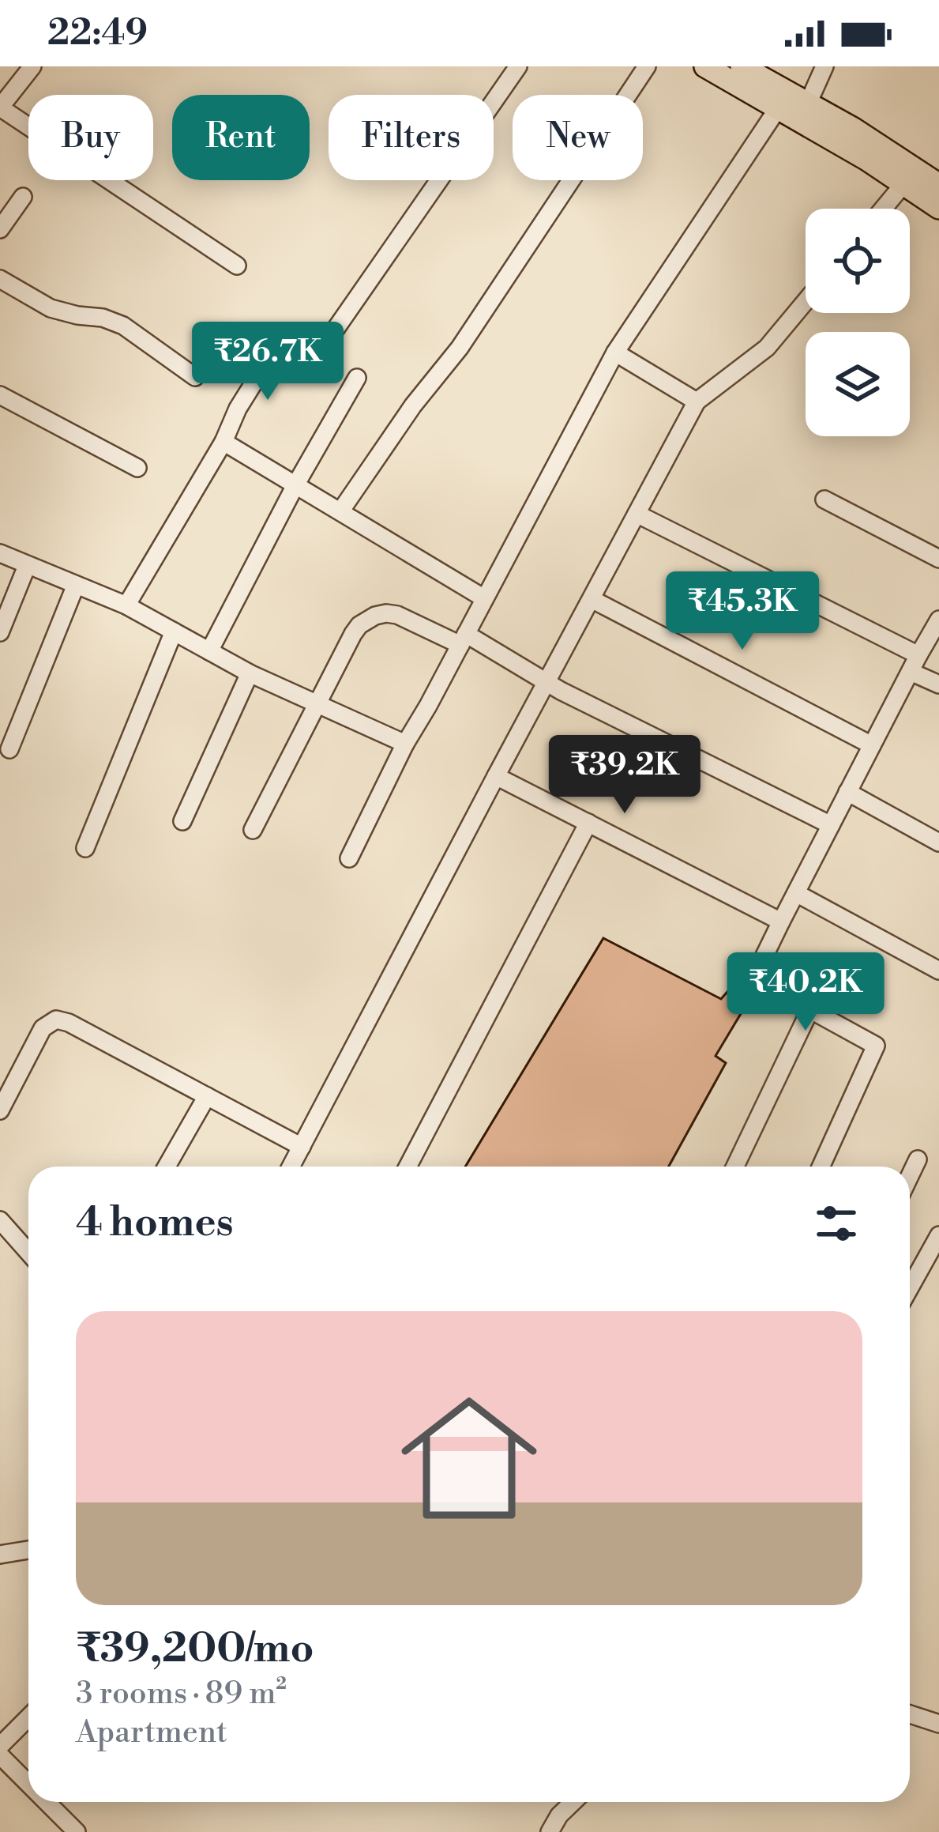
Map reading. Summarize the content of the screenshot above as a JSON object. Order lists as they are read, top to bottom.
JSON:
{
  "page": {
    "status": "22:49",
    "chip": [
      "Buy",
      "Rent",
      "Filters",
      "New"
    ],
    "price": [
      "₹26.7K",
      "₹45.3K",
      "₹39.2K",
      "₹40.2K"
    ],
    "heading": "4 homes",
    "list": [
      {
        "name": "₹39,200/mo",
        "note": "3 rooms · 89 m² · Apartment"
      }
    ]
  }
}
